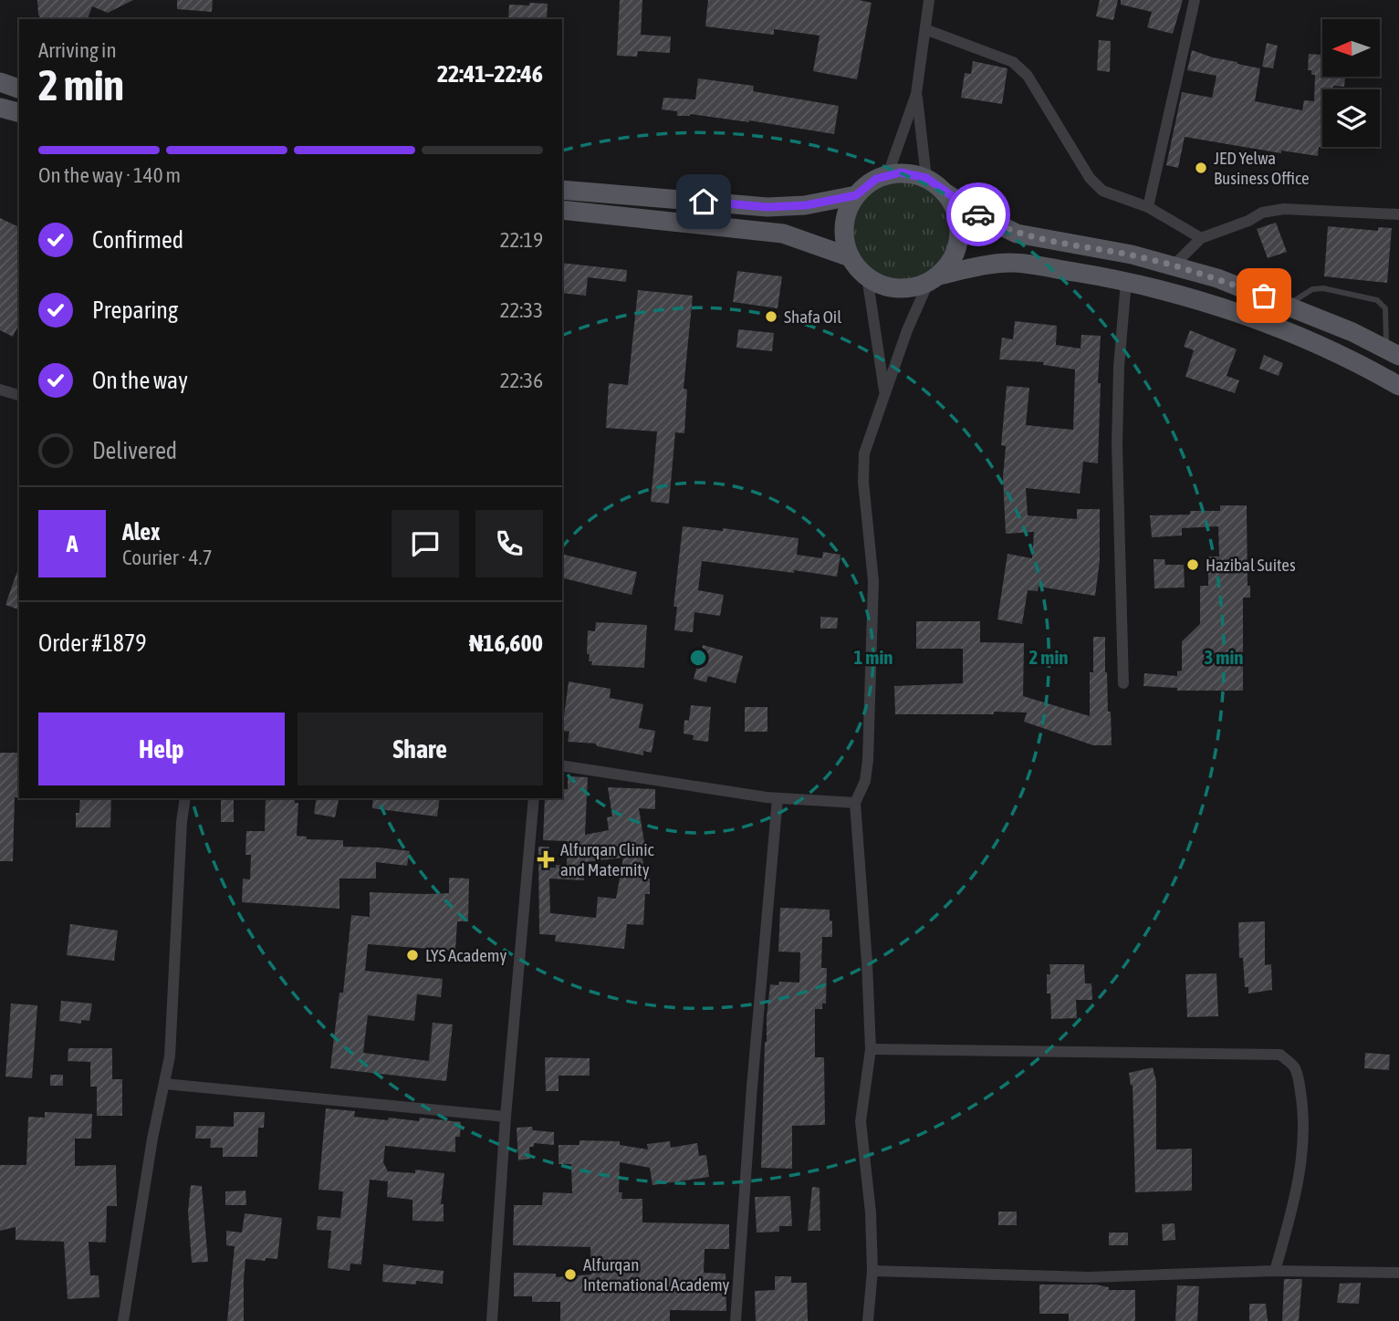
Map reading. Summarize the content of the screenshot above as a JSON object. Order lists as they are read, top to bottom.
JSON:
{
  "places": {
    "other": [
      "JED Yelwa Business Office",
      "Shafa Oil",
      "Hazibal Suites",
      "LYS Academy",
      "Alfurqan International Academy"
    ],
    "health": ["Alfurqan Clinic and Maternity"]
  },
  "north": "left",
  "page": {
    "heading": ["2 min", "Arriving in", "22:41–22:46"],
    "panel": [
      "Alex",
      "Courier · 4.7",
      "Order #1879",
      "₦16,600"
    ],
    "bar": "On the way · 140 m",
    "list": [
      ["Confirmed", "22:19"],
      ["Preparing", "22:33"],
      ["On the way", "22:36"],
      "Delivered"
    ],
    "round": "A",
    "buttons": ["Help", "Share"]
  },
  "rings": ["1 min", "2 min", "3 min"]
}
